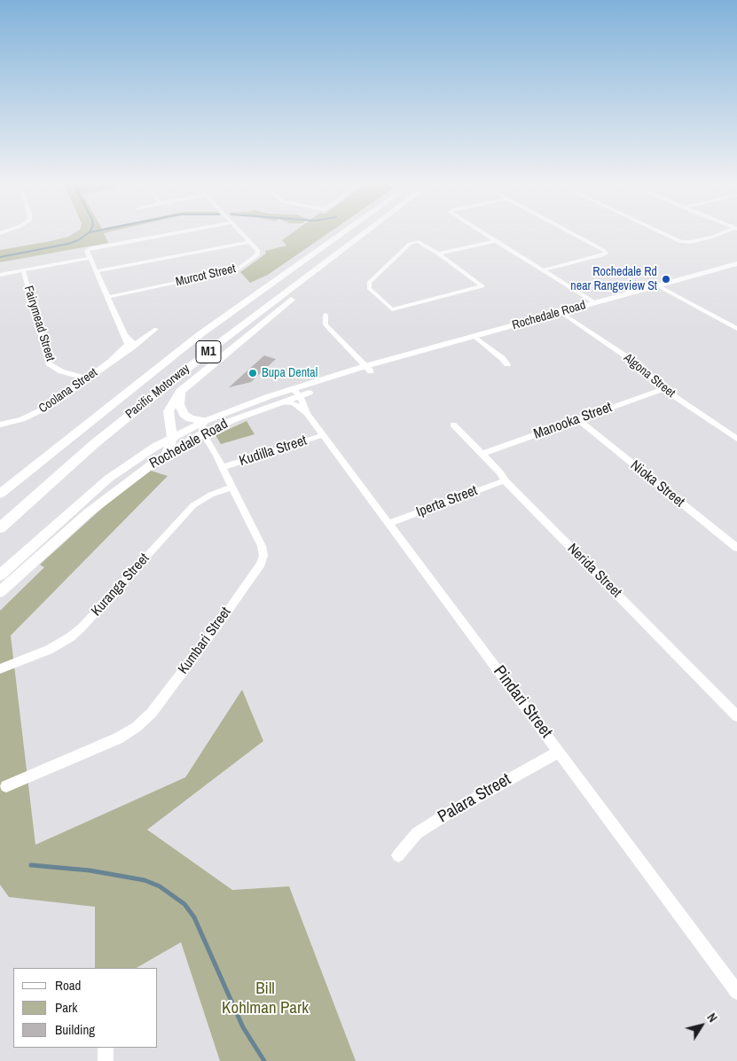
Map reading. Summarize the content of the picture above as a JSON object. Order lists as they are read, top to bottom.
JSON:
{
  "streets": {
    "highway": ["M1", "Pacific Motorway"],
    "main road": ["Rochedale Road"],
    "street": [
      "Murcot Street",
      "Fairymead Street",
      "Algona Street",
      "Coolana Street",
      "Manooka Street",
      "Kudilla Street",
      "Nioka Street",
      "Iperta Street",
      "Nerida Street",
      "Kuranga Street",
      "Kumbari Street",
      "Pindari Street",
      "Palara Street"
    ]
  },
  "crossings": [
    ["Rochedale Road", "Algona Street"],
    ["Rochedale Road", "Kumbari Street"],
    ["Rochedale Road", "Pindari Street"],
    ["Fairymead Street", "Coolana Street"],
    ["Algona Street", "Manooka Street"],
    ["Manooka Street", "Nioka Street"],
    ["Manooka Street", "Nerida Street"],
    ["Kudilla Street", "Kumbari Street"],
    ["Kudilla Street", "Pindari Street"],
    ["Iperta Street", "Nerida Street"],
    ["Iperta Street", "Pindari Street"],
    ["Kuranga Street", "Kumbari Street"],
    ["Pindari Street", "Palara Street"]
  ],
  "parks": ["Bill Kohlman Park"],
  "places": ["Rochedale Rd near Rangeview St", "Bupa Dental"],
  "legend": ["Road", "Park", "Building"],
  "north": "top right"
}
